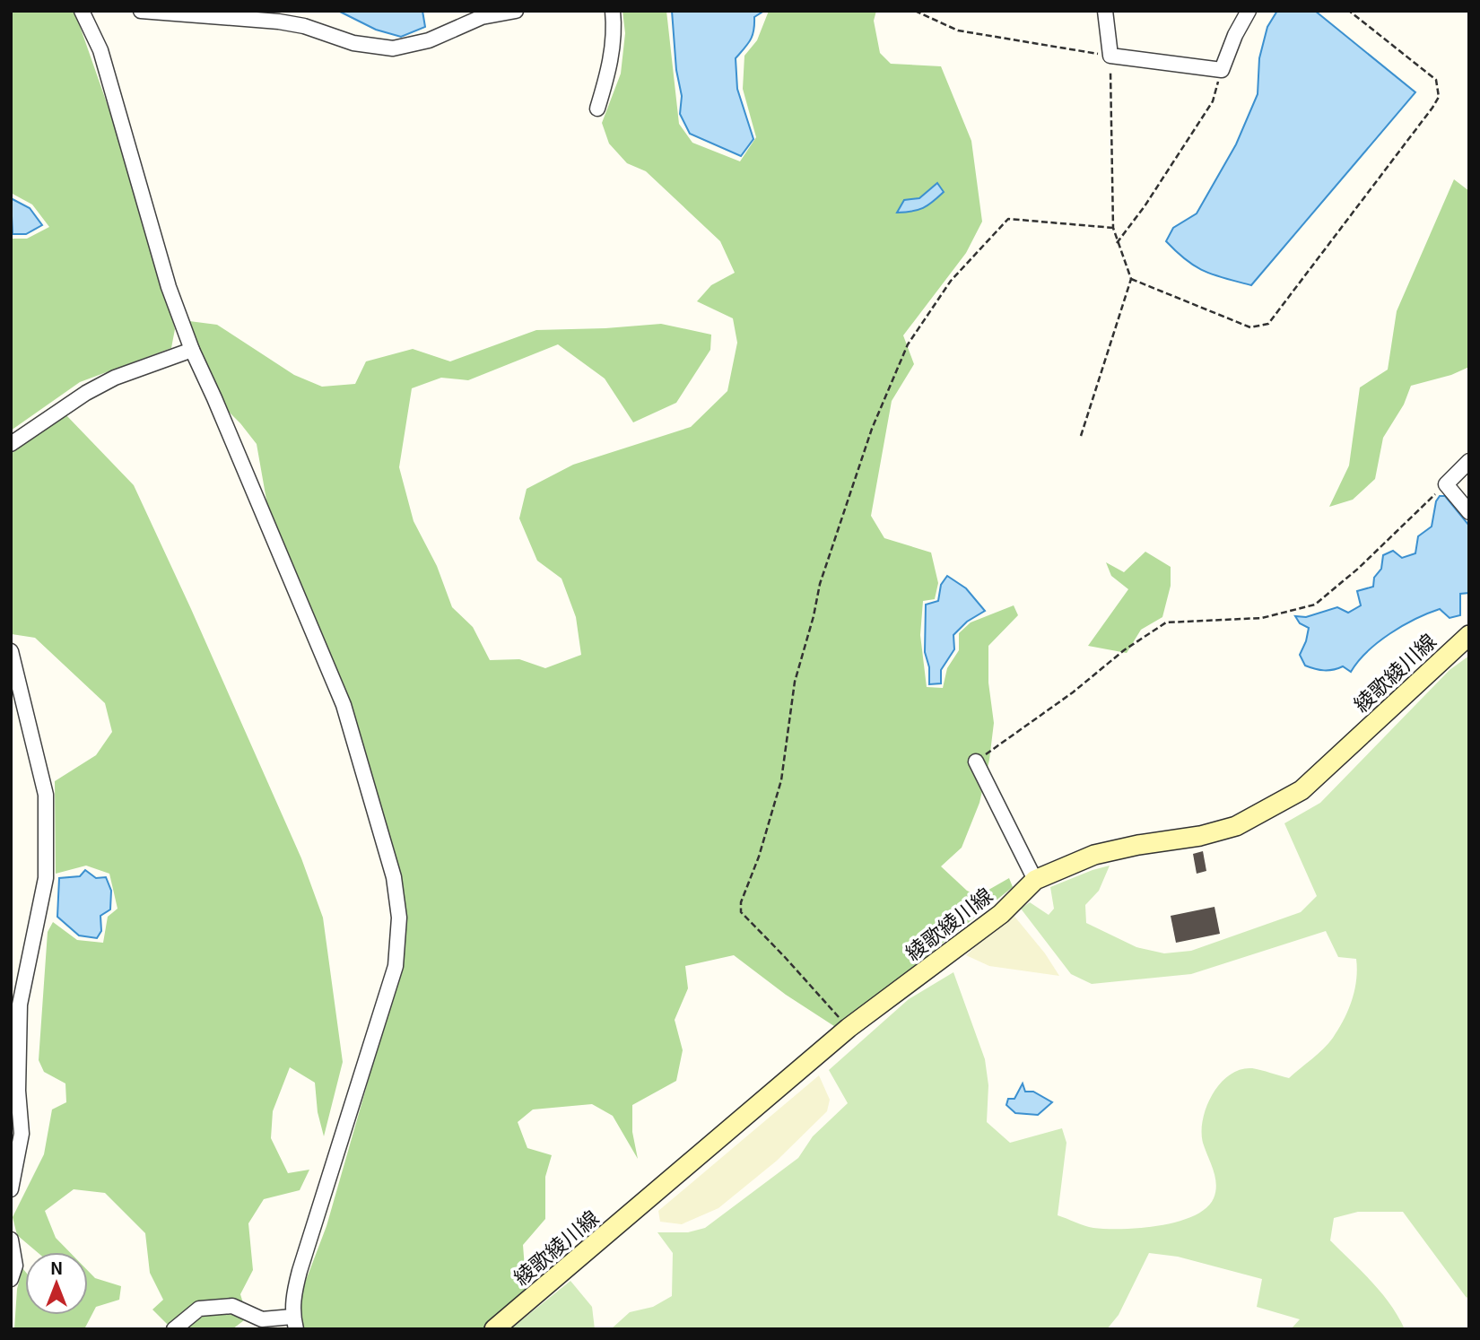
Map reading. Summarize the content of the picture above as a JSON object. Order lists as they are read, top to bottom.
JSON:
{
  "streets": {
    "main road": ["綾歌綾川線"]
  },
  "north": "top"
}
